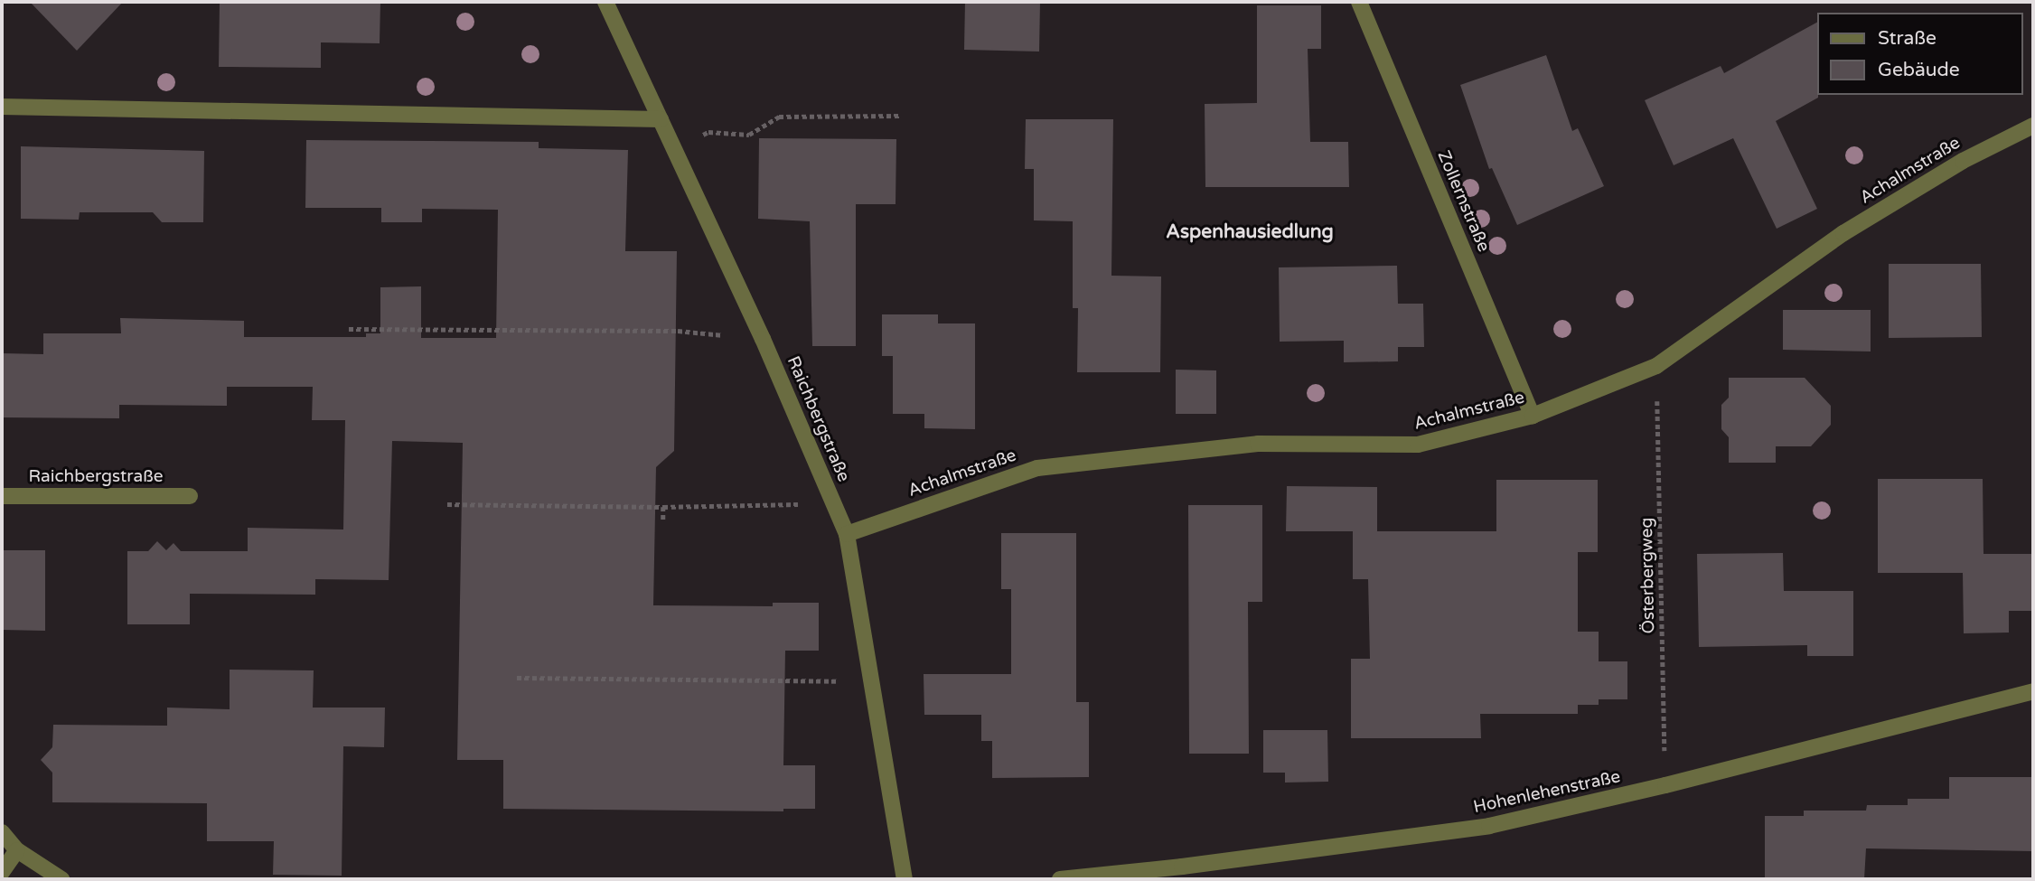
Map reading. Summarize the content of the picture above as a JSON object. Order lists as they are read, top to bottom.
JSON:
{
  "streets": {
    "street": [
      "Achalmstraße",
      "Zollernstraße",
      "Raichbergstraße",
      "Hohenlehenstraße"
    ],
    "path": ["Österbergweg"]
  },
  "crossings": [
    ["Achalmstraße", "Zollernstraße"],
    ["Achalmstraße", "Raichbergstraße"],
    ["Achalmstraße", "Österbergweg"],
    ["Österbergweg", "Hohenlehenstraße"]
  ],
  "districts": ["Aspenhausiedlung"],
  "legend": ["Straße", "Gebäude"]
}
